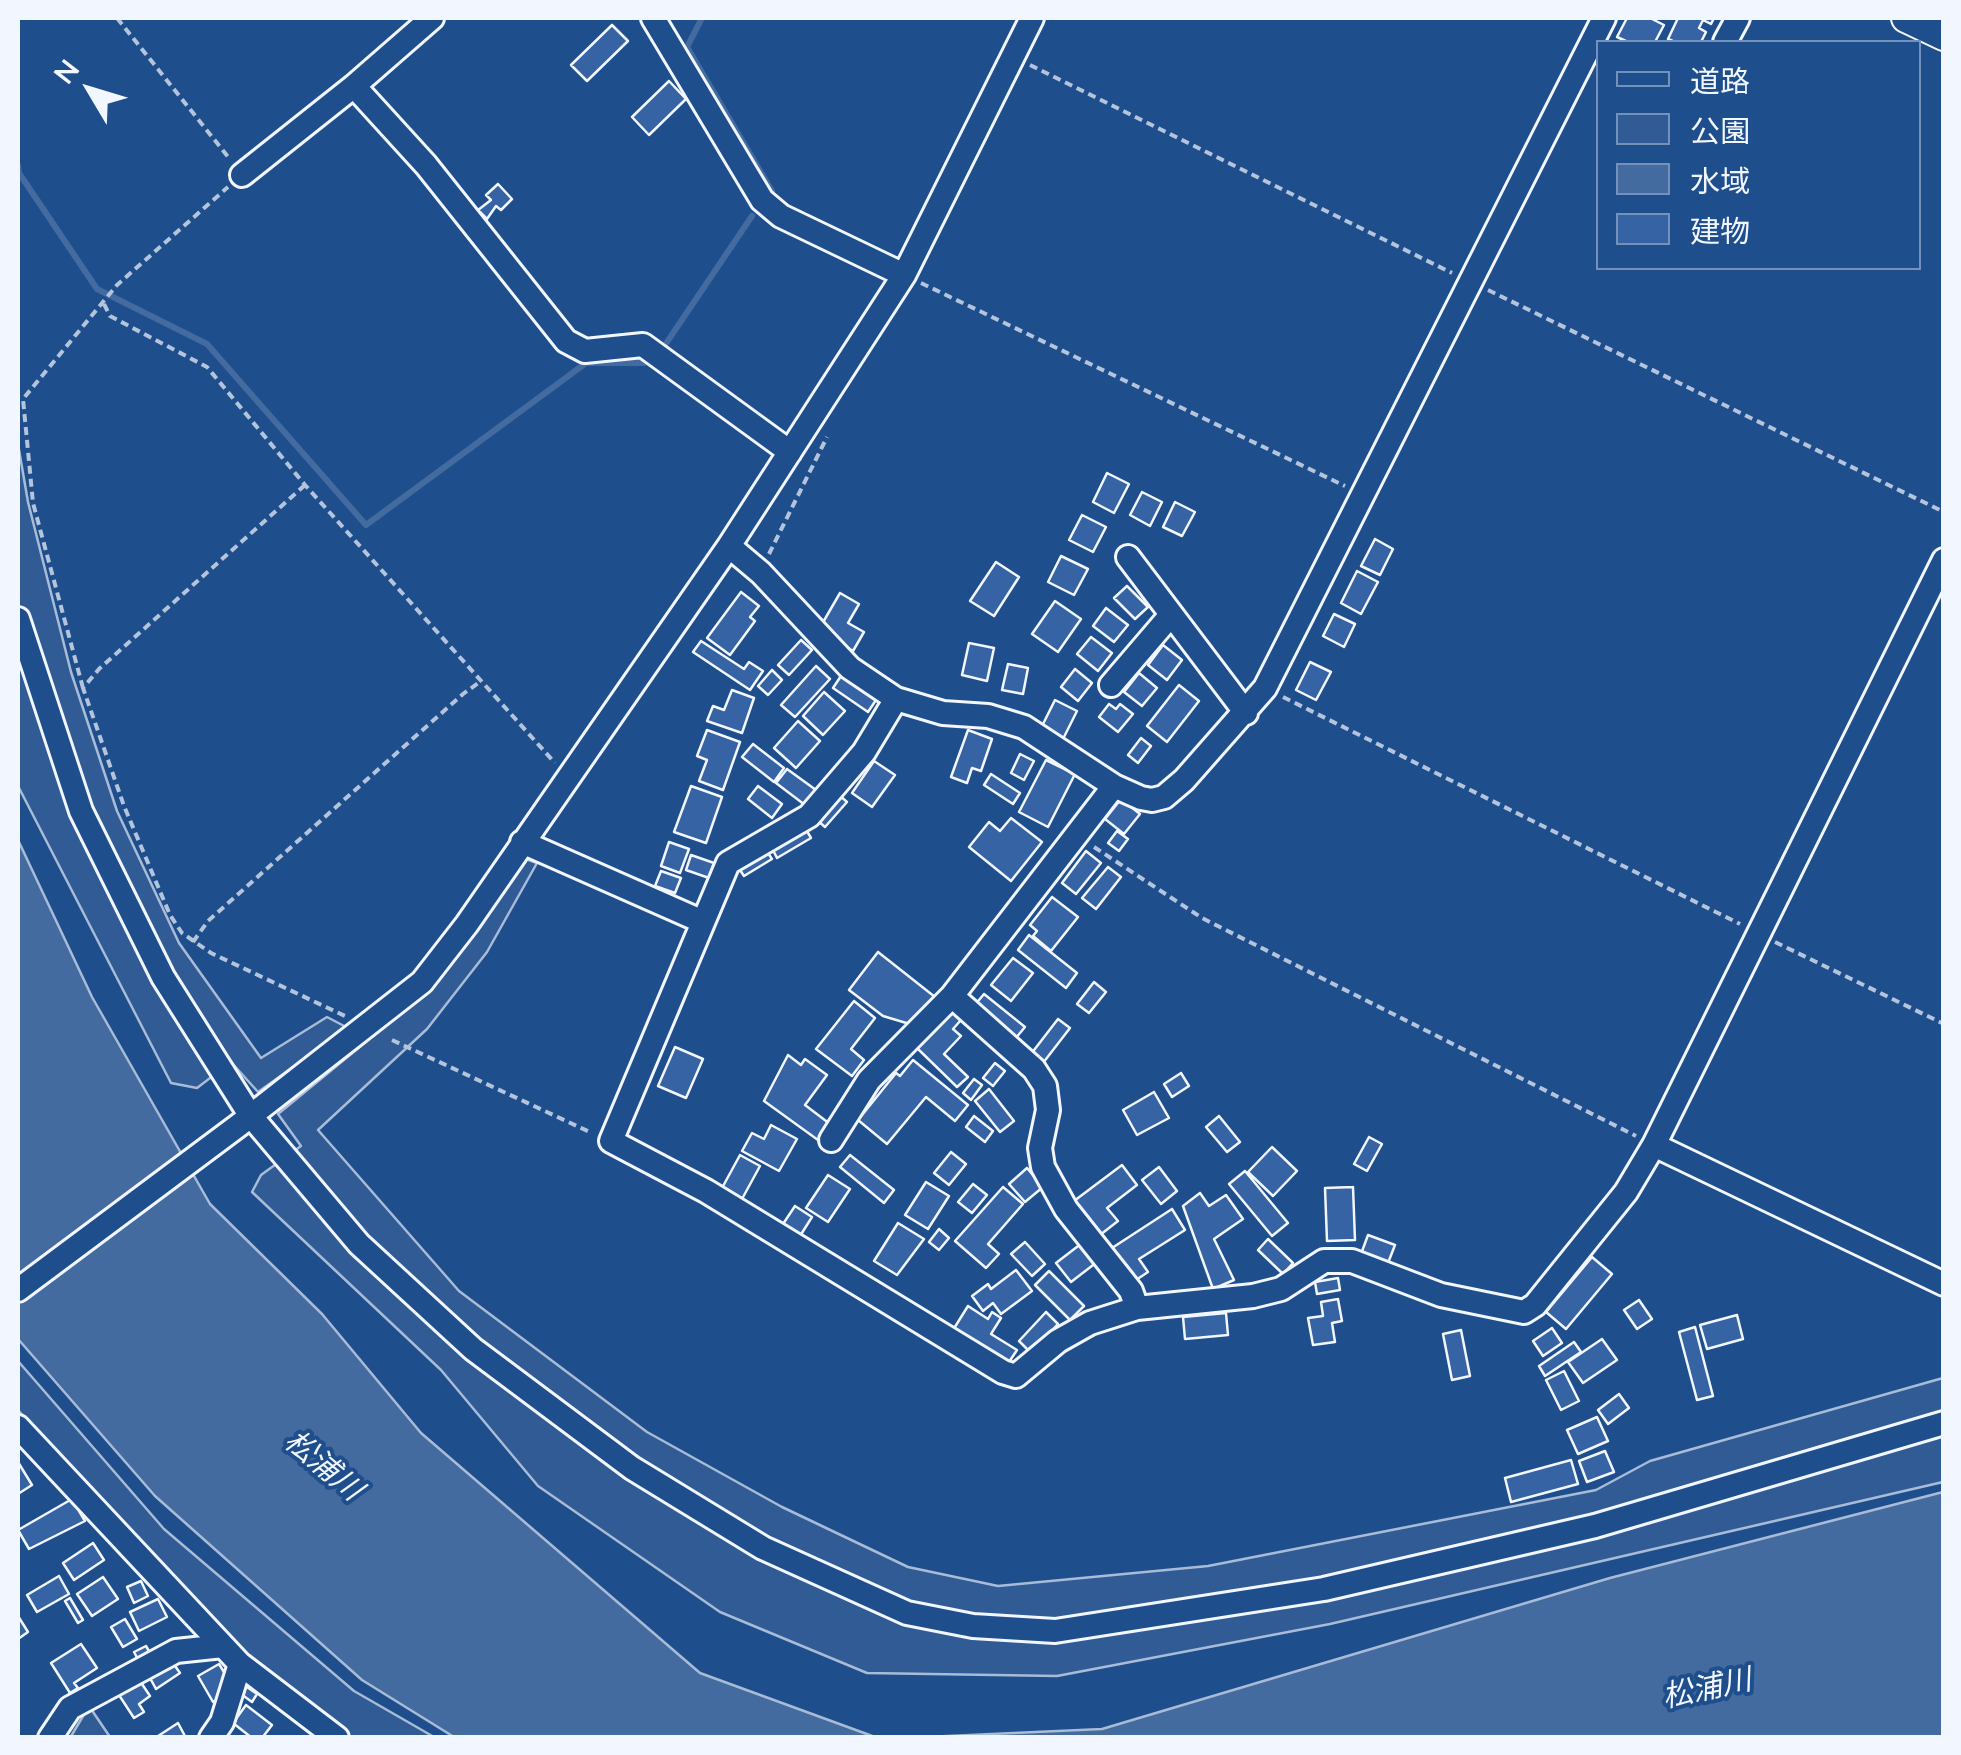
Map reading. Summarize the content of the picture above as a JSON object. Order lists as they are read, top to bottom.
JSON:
{
  "water": ["松浦川"],
  "legend": [
    "道路",
    "公園",
    "水域",
    "建物"
  ],
  "north": "top left"
}
